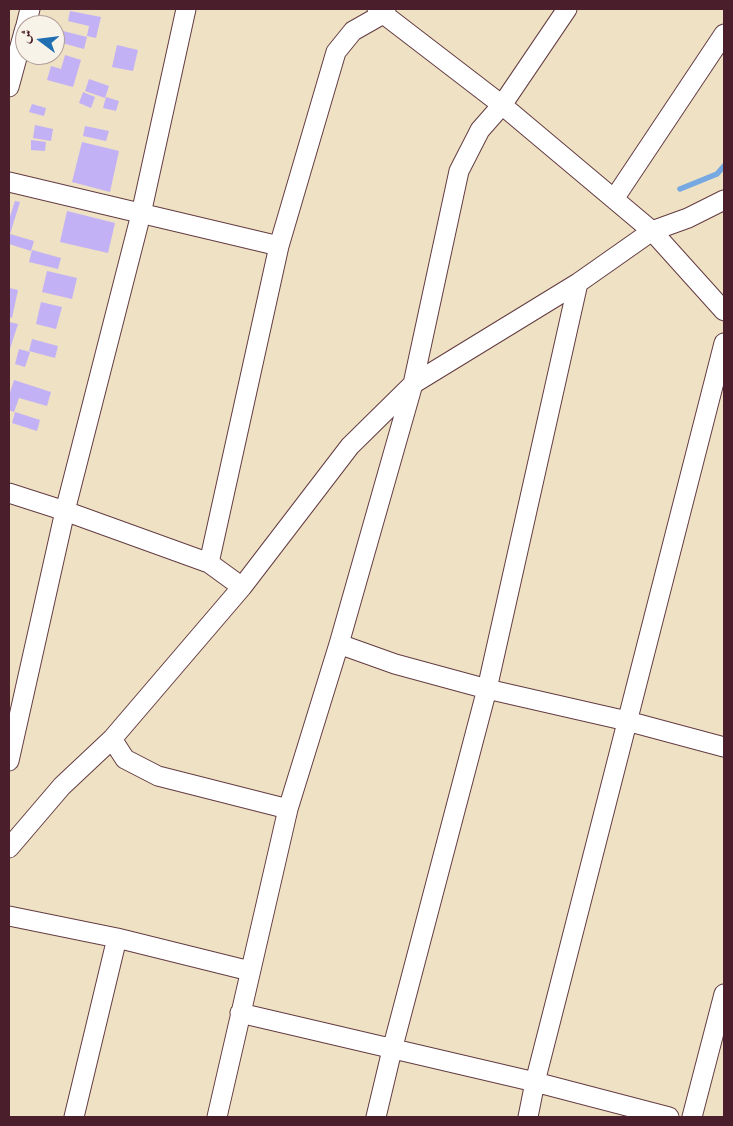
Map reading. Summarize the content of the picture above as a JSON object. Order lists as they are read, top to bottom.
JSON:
{
  "north": "left"
}
